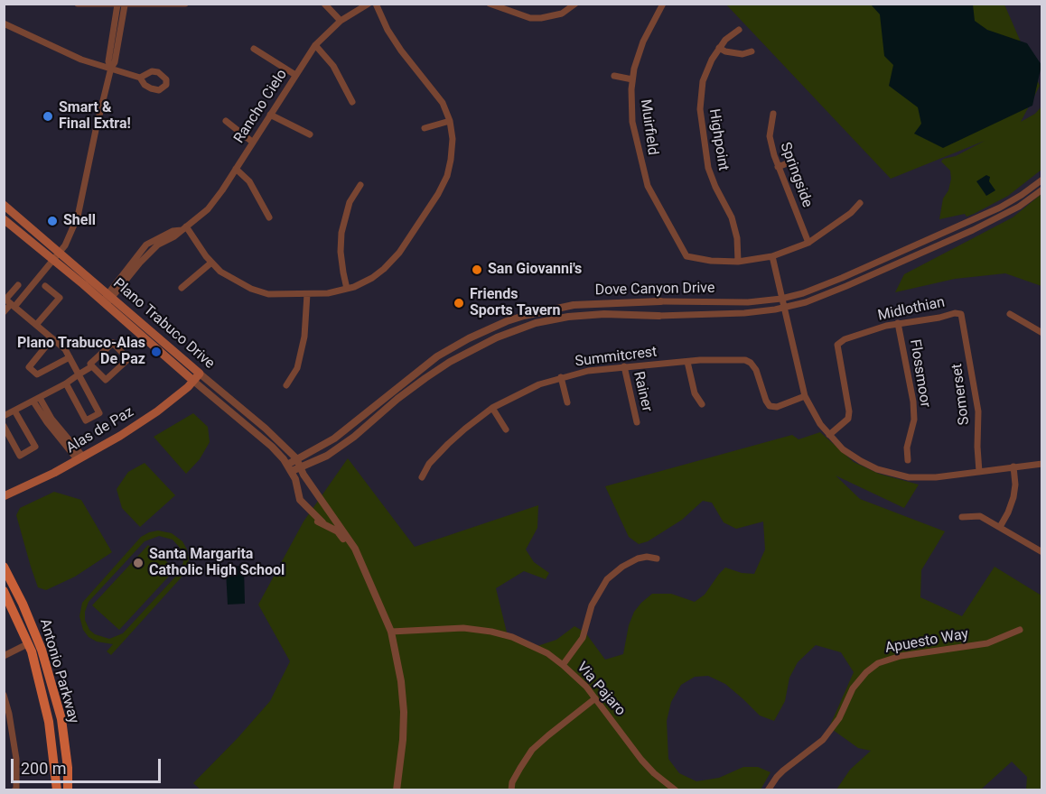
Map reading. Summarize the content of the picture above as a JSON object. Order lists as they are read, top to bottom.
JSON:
{
  "streets": {
    "main road": ["Plano Trabuco Drive", "Alas de Paz", "Antonio Parkway"],
    "street": [
      "Rancho Cielo",
      "Muirfield",
      "Highpoint",
      "Springside",
      "Dove Canyon Drive",
      "Midlothian",
      "Summitcrest",
      "Flossmoor",
      "Rainer",
      "Somerset",
      "Apuesto Way",
      "Via Pajaro"
    ]
  },
  "crossings": [
    ["Rancho Cielo", "Plano Trabuco Drive"],
    ["Muirfield", "Highpoint"],
    ["Dove Canyon Drive", "Plano Trabuco Drive"],
    ["Midlothian", "Flossmoor"],
    ["Midlothian", "Somerset"],
    ["Plano Trabuco Drive", "Alas de Paz"],
    ["Summitcrest", "Rainer"]
  ],
  "places": [
    "Smart & Final Extra!",
    "Shell",
    "San Giovanni's",
    "Friends Sports Tavern",
    "Plano Trabuco-Alas De Paz",
    "Santa Margarita Catholic High School"
  ],
  "scale_bar": "200 m"
}
